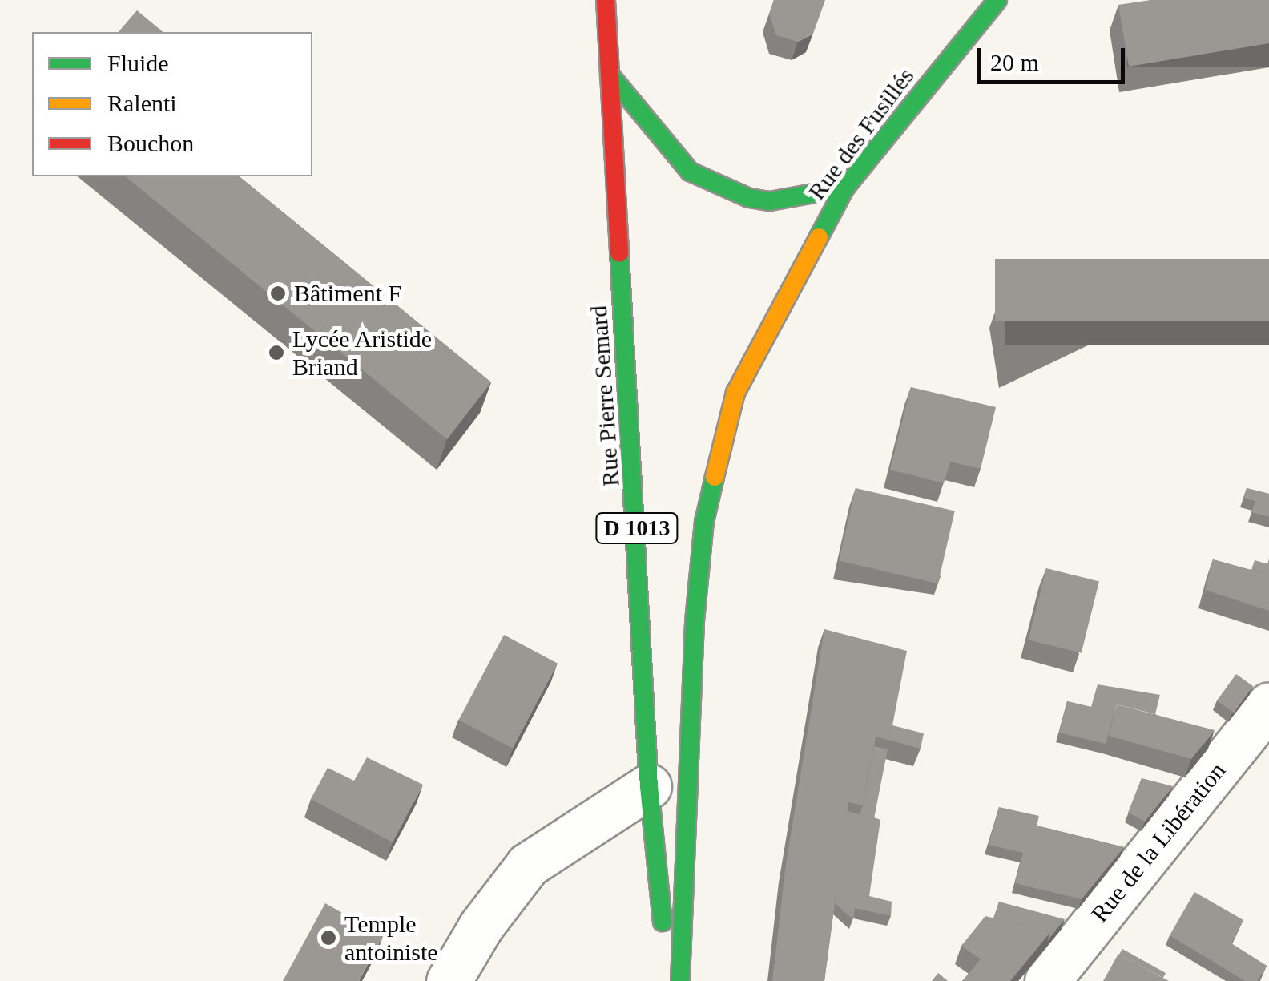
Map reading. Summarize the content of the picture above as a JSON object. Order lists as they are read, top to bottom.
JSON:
{
  "streets": {
    "main road": ["Rue des Fusillés", "Rue Pierre Semard", "D 1013"],
    "street": ["Rue de la Libération"]
  },
  "places": ["Bâtiment F", "Lycée Aristide Briand", "Temple antoiniste"],
  "legend": ["Fluide", "Ralenti", "Bouchon"],
  "scale_bar": "20 m"
}
